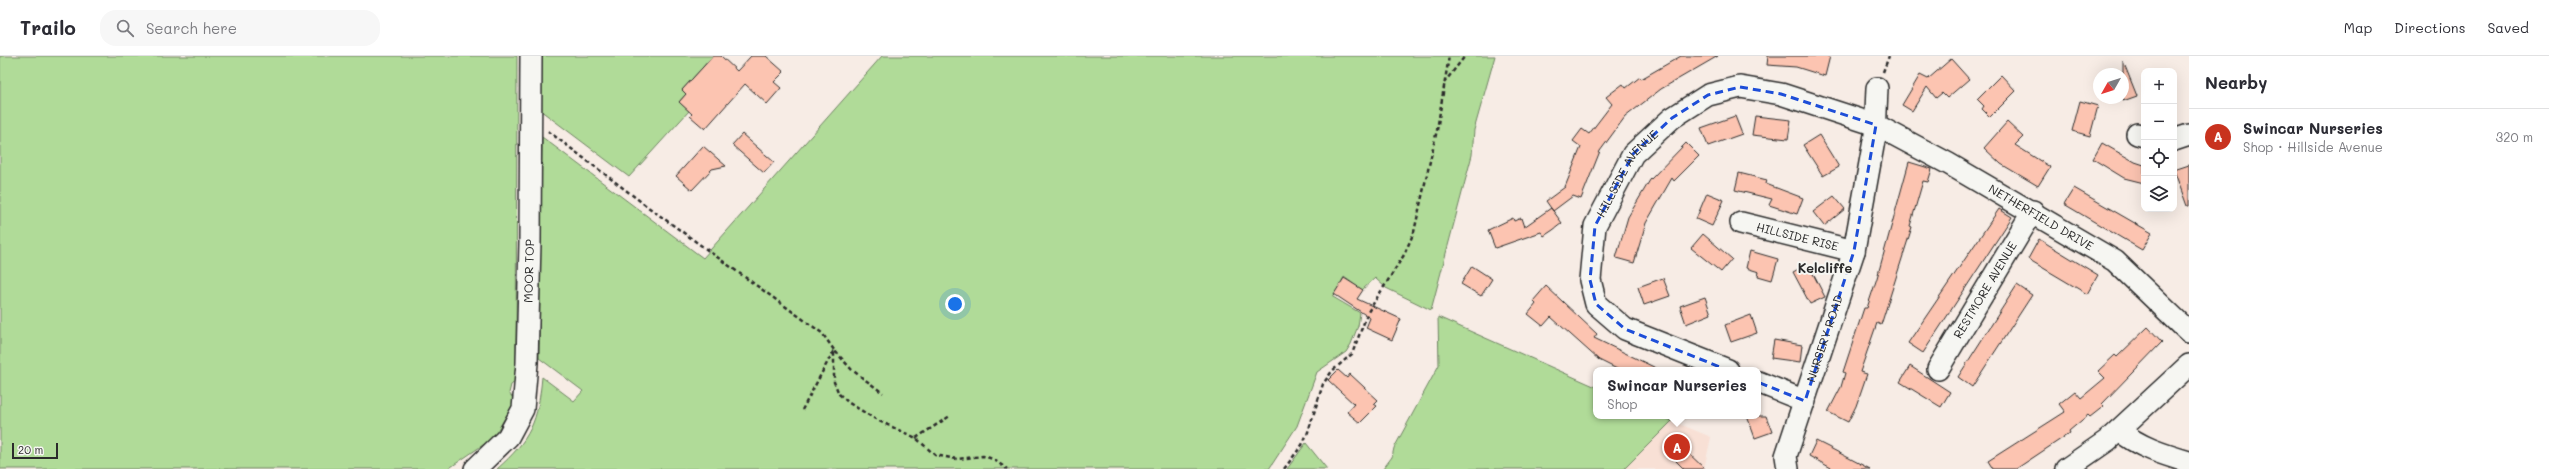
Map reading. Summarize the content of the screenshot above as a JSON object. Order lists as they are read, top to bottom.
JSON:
{
  "streets": {
    "street": [
      "HILLSIDE AVENUE",
      "NETHERFIELD DRIVE",
      "HILLSIDE RISE",
      "MOOR TOP",
      "RESTMORE AVENUE",
      "NURSERY ROAD"
    ]
  },
  "crossings": [
    ["HILLSIDE AVENUE", "NETHERFIELD DRIVE"],
    ["HILLSIDE AVENUE", "NURSERY ROAD"],
    ["NETHERFIELD DRIVE", "RESTMORE AVENUE"],
    ["NETHERFIELD DRIVE", "NURSERY ROAD"],
    ["HILLSIDE RISE", "NURSERY ROAD"]
  ],
  "districts": ["Kelcliffe"],
  "scale_bar": "20 m",
  "north": "bottom left",
  "page": {
    "header": "Trailo",
    "search": "Search here",
    "nav": ["Map", "Directions", "Saved"],
    "heading": "Nearby",
    "map_buttons": ["+", "−"],
    "list": [
      {
        "mark": "A",
        "name": "Swincar Nurseries",
        "note": "Shop · Hillside Avenue",
        "value": "320 m"
      }
    ],
    "popup": ["Swincar Nurseries", "Shop"],
    "pins": "A",
    "scale": "20 m"
  }
}
